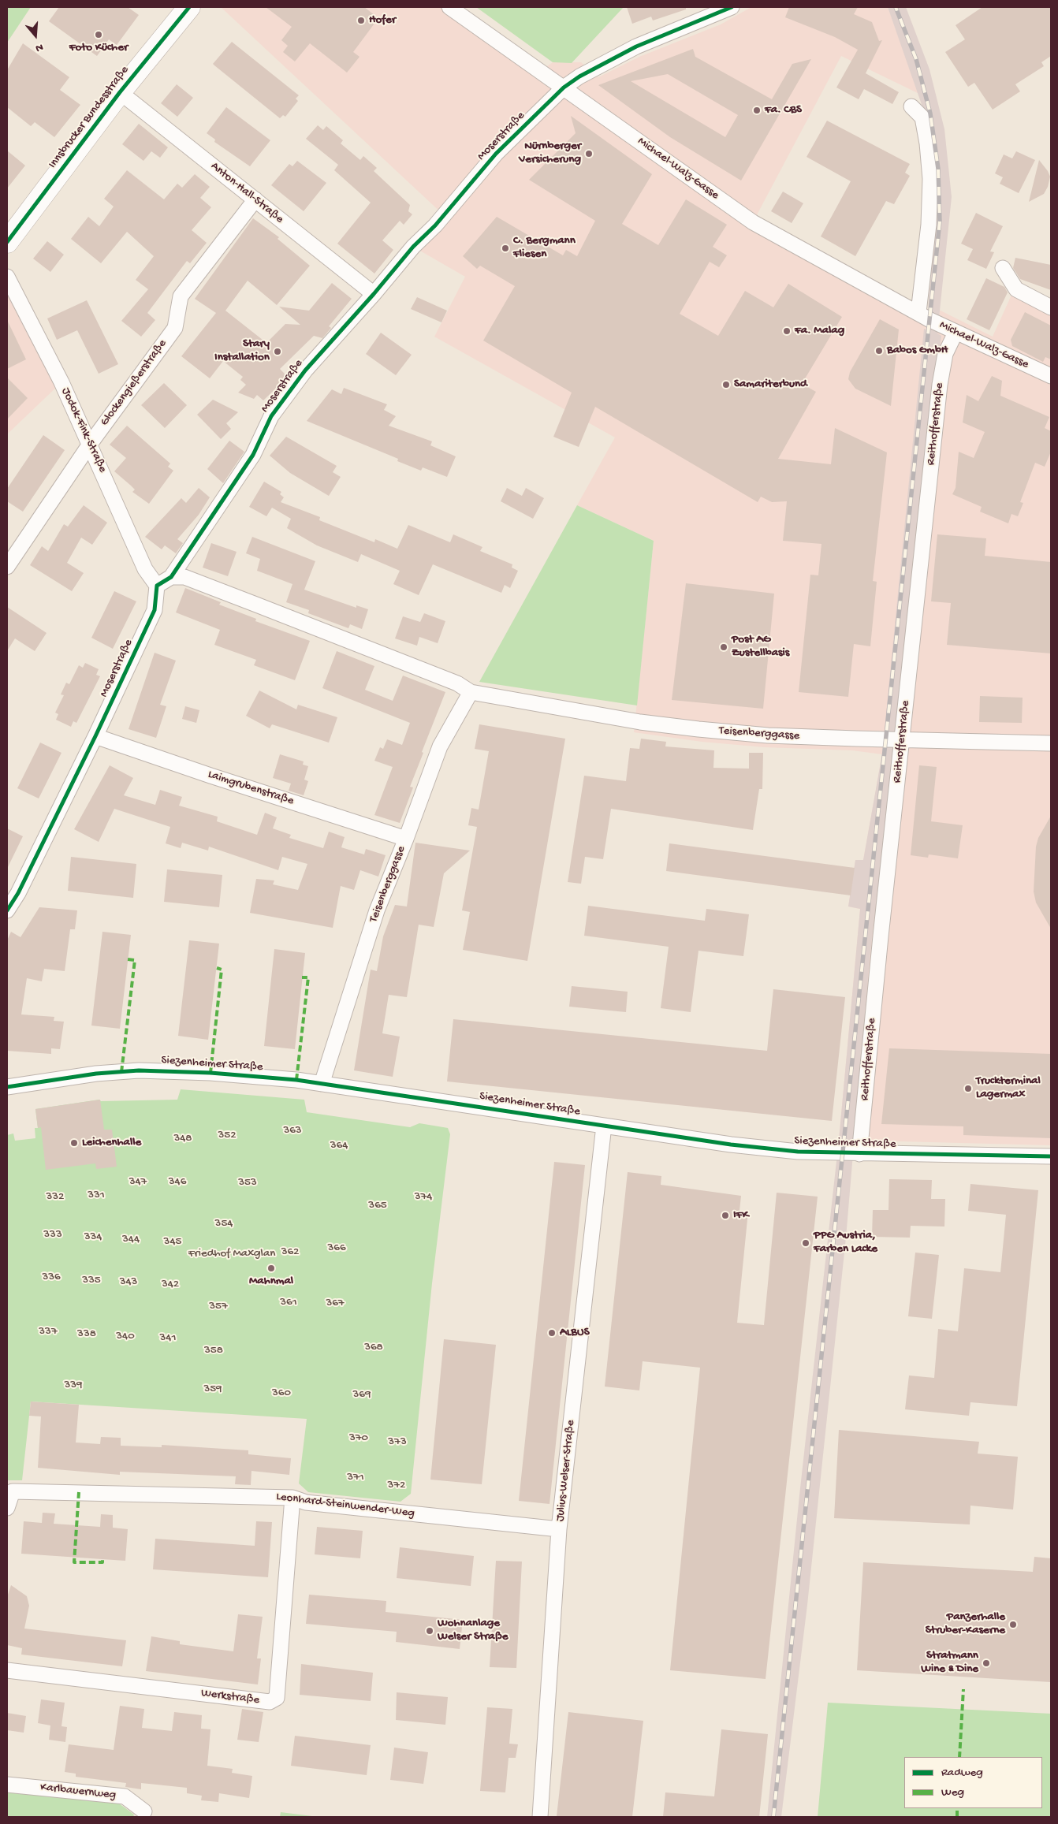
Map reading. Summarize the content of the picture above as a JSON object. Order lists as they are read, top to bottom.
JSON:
{
  "streets": {
    "main road": ["Innsbrucker Bundesstraße"],
    "street": [
      "Moserstraße",
      "Michael-Walz-Gasse",
      "Anton-Hall-Straße",
      "Glockengießerstraße",
      "Reithofferstraße",
      "Jodok-Fink-Straße",
      "Teisenberggasse",
      "Laimgrubenstraße",
      "Siezenheimer Straße",
      "Julius-Welser-Straße",
      "Leonhard-Steinwender-Weg",
      "Werkstraße",
      "Karlbauernweg"
    ]
  },
  "crossings": [
    ["Innsbrucker Bundesstraße", "Anton-Hall-Straße"],
    ["Moserstraße", "Michael-Walz-Gasse"],
    ["Moserstraße", "Anton-Hall-Straße"],
    ["Moserstraße", "Jodok-Fink-Straße"],
    ["Moserstraße", "Teisenberggasse"],
    ["Moserstraße", "Laimgrubenstraße"],
    ["Michael-Walz-Gasse", "Reithofferstraße"],
    ["Anton-Hall-Straße", "Glockengießerstraße"],
    ["Glockengießerstraße", "Jodok-Fink-Straße"],
    ["Reithofferstraße", "Teisenberggasse"],
    ["Reithofferstraße", "Siezenheimer Straße"],
    ["Teisenberggasse", "Laimgrubenstraße"],
    ["Teisenberggasse", "Siezenheimer Straße"],
    ["Siezenheimer Straße", "Julius-Welser-Straße"],
    ["Julius-Welser-Straße", "Leonhard-Steinwender-Weg"],
    ["Leonhard-Steinwender-Weg", "Werkstraße"]
  ],
  "parks": [
    "363",
    "352",
    "348",
    "364",
    "347",
    "346",
    "353",
    "331",
    "332",
    "374",
    "365",
    "354",
    "333",
    "334",
    "344",
    "345",
    "366",
    "362",
    "Friedhof Maxglan",
    "336",
    "335",
    "343",
    "342",
    "361",
    "367",
    "357",
    "337",
    "338",
    "340",
    "341",
    "368",
    "358",
    "339",
    "359",
    "360",
    "369",
    "370",
    "373",
    "371",
    "372"
  ],
  "places": [
    "Hofer",
    "Foto Kücher",
    "Fa. CBS",
    "Nürnberger Versicherung",
    "C. Bergmann Fliesen",
    "Fa. Malag",
    "Babos GmbH",
    "Stary Installation",
    "Samariterbund",
    "Post AG Zustellbasis",
    "Truckterminal Lagermax",
    "Leichenhalle",
    "IFK",
    "PPG Austria, Farben Lacke",
    "Mahnmal",
    "ALBUS",
    "Panzerhalle Struber-Kaserne",
    "Wohnanlage Welser Straße",
    "Stratmann Wine & Dine"
  ],
  "legend": ["Radweg", "Weg"],
  "north": "bottom"
}
